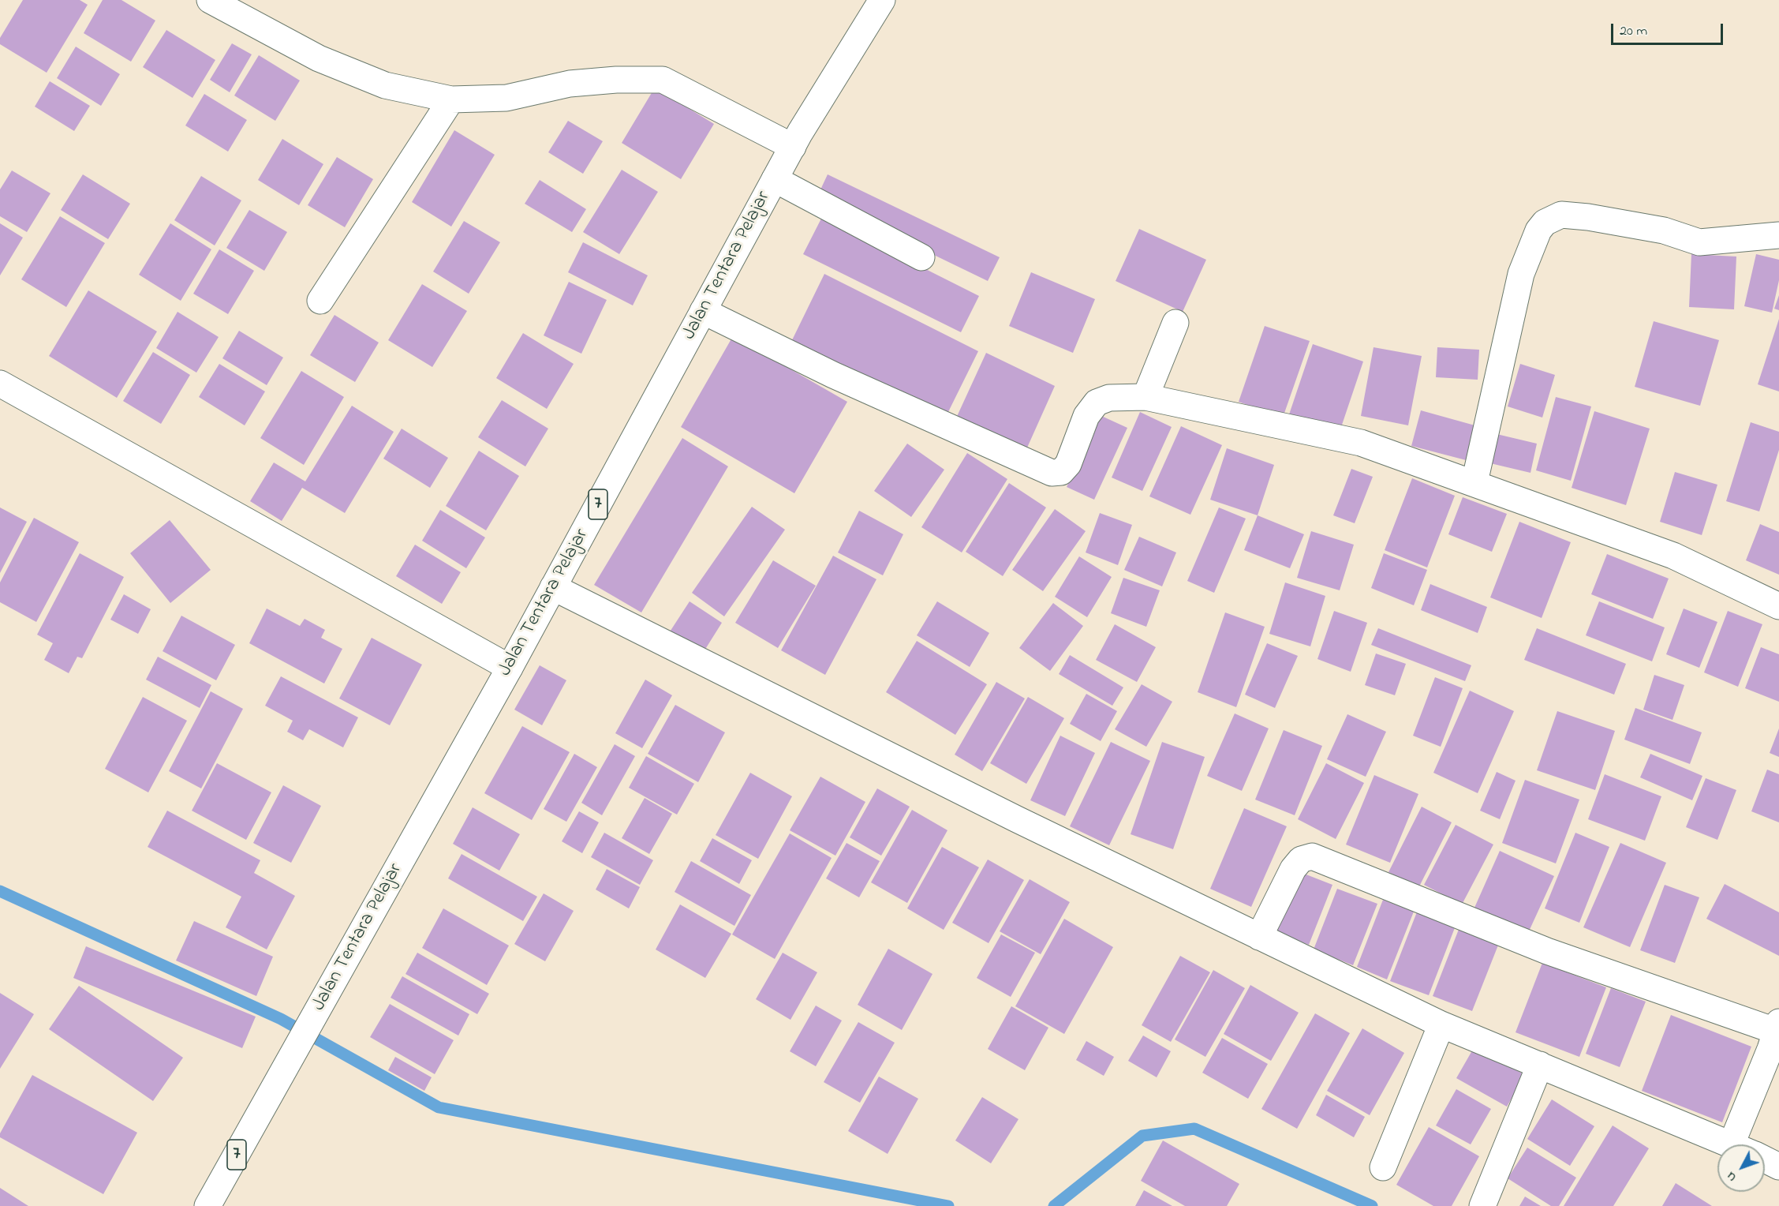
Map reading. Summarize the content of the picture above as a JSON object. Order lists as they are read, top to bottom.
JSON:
{
  "streets": {
    "main road": ["Jalan Tentara Pelajar", "7"]
  },
  "scale_bar": "20 m",
  "north": "bottom left"
}
